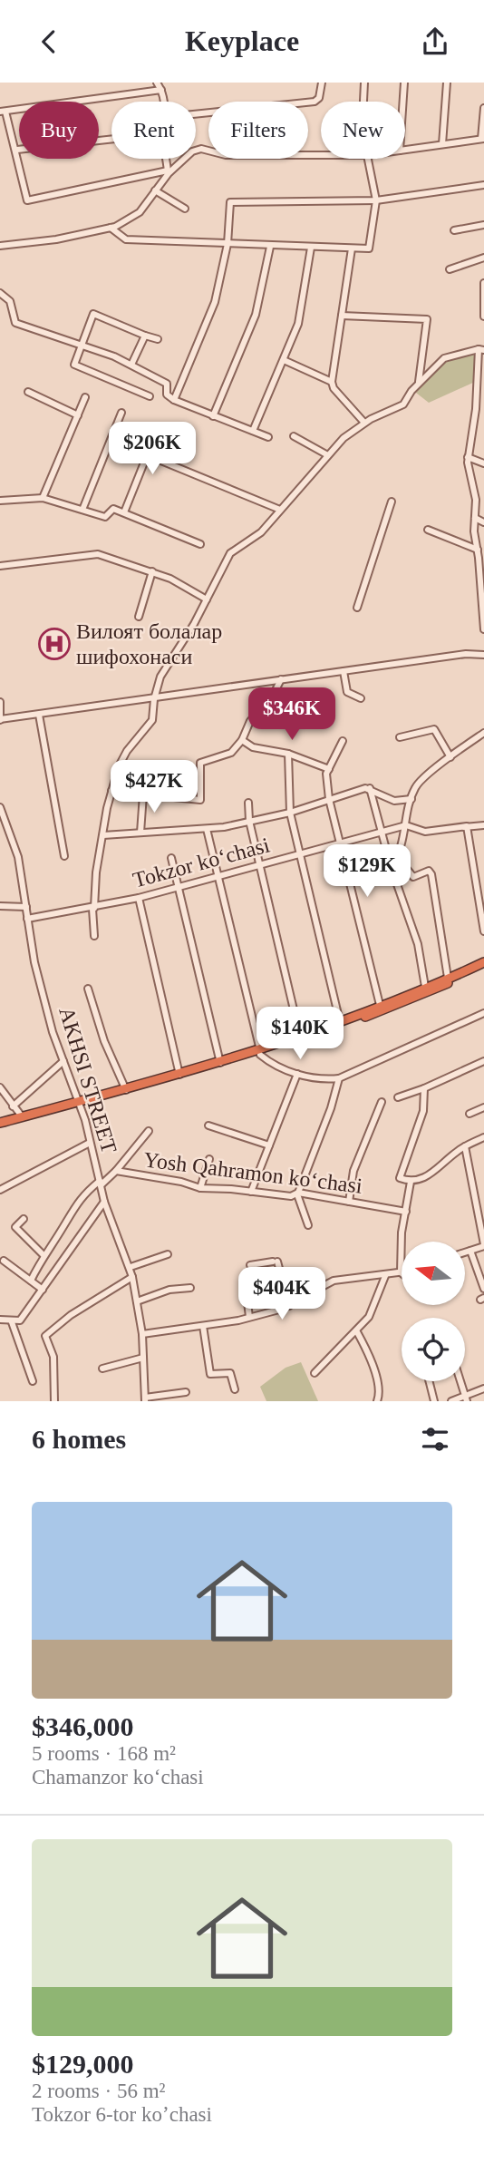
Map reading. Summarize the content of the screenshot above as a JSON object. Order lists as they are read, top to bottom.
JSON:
{
  "streets": {
    "street": ["Tokzor koʻchasi", "AKHSI STREET", "Yosh Qahramon koʻchasi"]
  },
  "crossings": [
    ["Tokzor koʻchasi", "AKHSI STREET"],
    ["AKHSI STREET", "Yosh Qahramon koʻchasi"]
  ],
  "places": {
    "hospital": ["Вилоят болалар шифохонаси"]
  },
  "north": "left",
  "page": {
    "header": "Keyplace",
    "chip": [
      "Buy",
      "Rent",
      "Filters",
      "New"
    ],
    "price": [
      "$206K",
      "$346K",
      "$427K",
      "$129K",
      "$140K",
      "$404K"
    ],
    "heading": "6 homes",
    "list": [
      {
        "name": "$346,000",
        "note": "5 rooms · 168 m² · Chamanzor koʻchasi"
      },
      {
        "name": "$129,000",
        "note": "2 rooms · 56 m² · Tokzor 6-tor koʼchasi"
      }
    ]
  }
}
